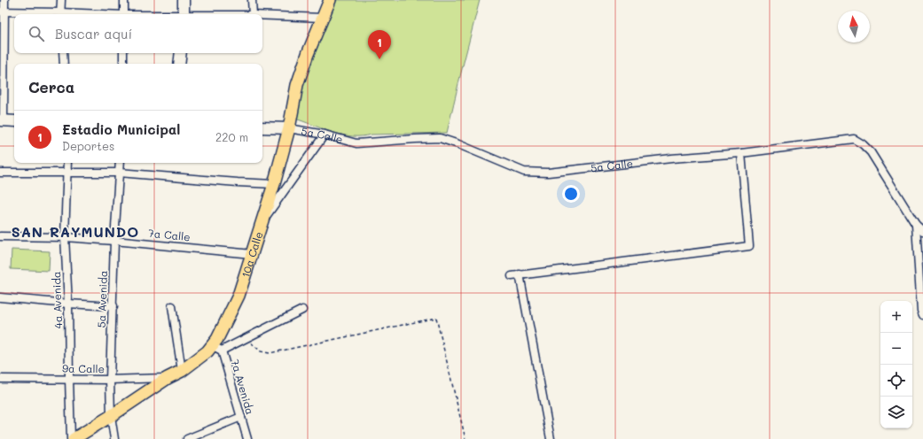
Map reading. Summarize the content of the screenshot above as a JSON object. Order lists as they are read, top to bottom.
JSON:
{
  "streets": {
    "main road": ["10a Calle"],
    "street": [
      "5a Calle",
      "7a Calle",
      "5a Avenida",
      "4a Avenida",
      "9a Calle",
      "7a Avenida"
    ]
  },
  "crossings": [
    ["5a Calle", "10a Calle"],
    ["7a Calle", "10a Calle"],
    ["7a Calle", "5a Avenida"],
    ["7a Calle", "4a Avenida"],
    ["10a Calle", "5a Avenida"],
    ["10a Calle", "9a Calle"],
    ["10a Calle", "7a Avenida"],
    ["5a Avenida", "9a Calle"],
    ["4a Avenida", "9a Calle"]
  ],
  "districts": ["SAN RAYMUNDO"],
  "north": "top",
  "page": {
    "search": "Buscar aquí",
    "pins": "1",
    "heading": "Cerca",
    "list": [
      {
        "mark": "1",
        "name": "Estadio Municipal",
        "note": "Deportes",
        "value": "220 m"
      }
    ],
    "map_buttons": ["+", "−"]
  }
}
